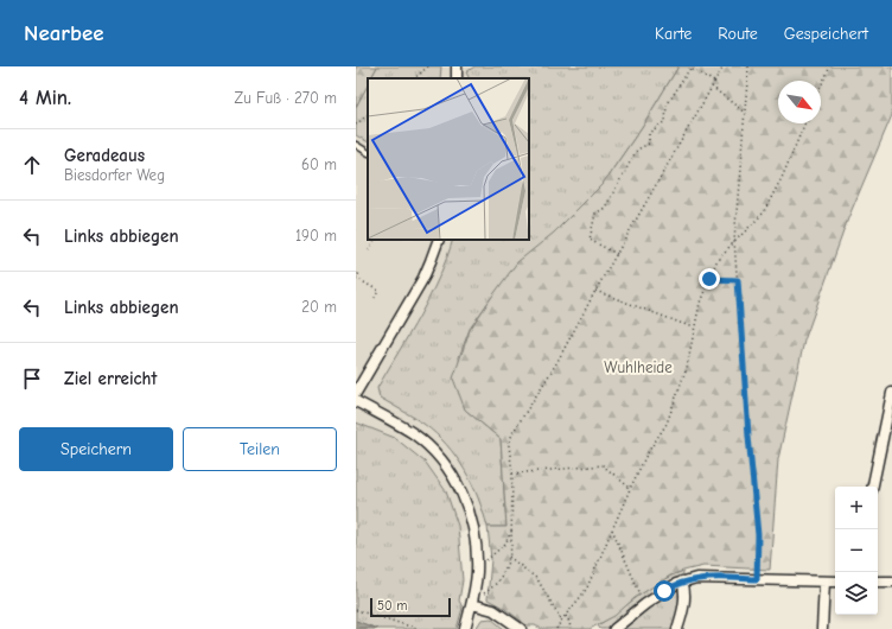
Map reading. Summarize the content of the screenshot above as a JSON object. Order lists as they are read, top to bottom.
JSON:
{
  "parks": ["Wuhlheide"],
  "scale_bar": "50 m",
  "north": "bottom right",
  "page": {
    "header": "Nearbee",
    "nav": ["Karte", "Route", "Gespeichert"],
    "heading": ["4 Min.", "Zu Fuß · 270 m"],
    "list": [
      ["Geradeaus", "Biesdorfer Weg", "60 m"],
      ["Links abbiegen", "190 m"],
      ["Links abbiegen", "20 m"],
      "Ziel erreicht"
    ],
    "buttons": ["Speichern", "Teilen"],
    "map_buttons": ["+", "−"],
    "scale": "50 m"
  }
}
